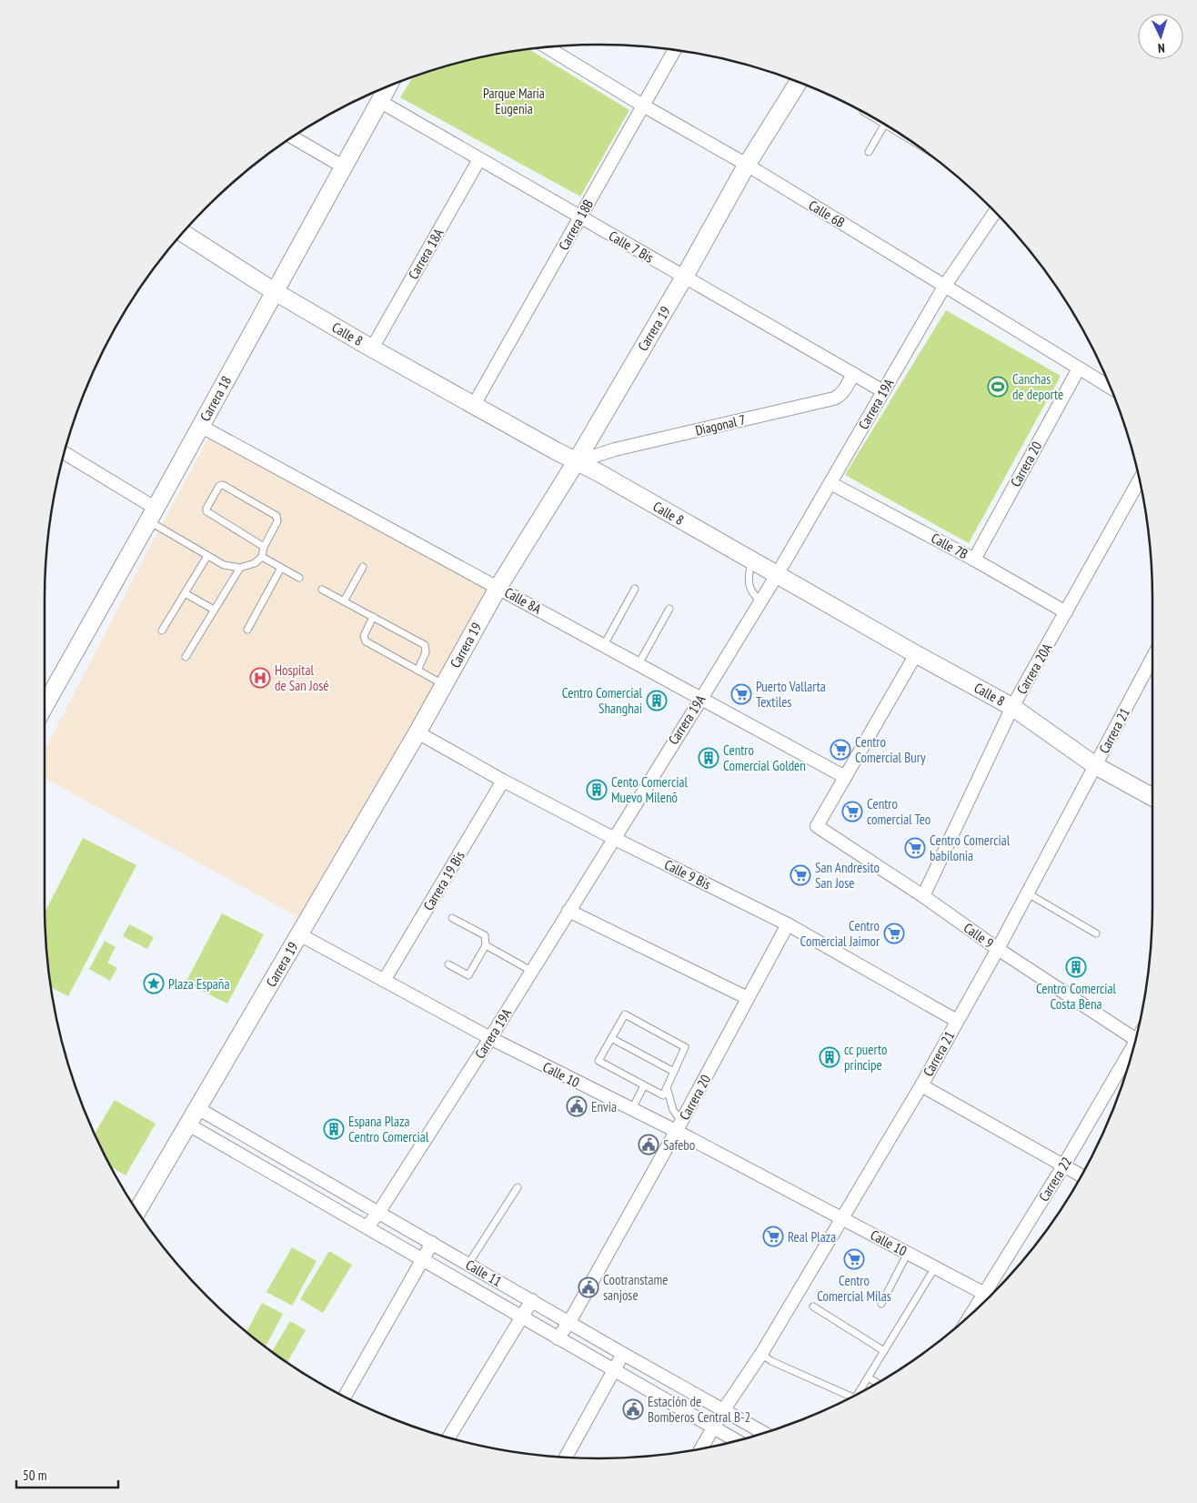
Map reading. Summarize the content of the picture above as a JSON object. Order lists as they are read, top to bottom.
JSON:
{
  "streets": {
    "street": [
      "Calle 6B",
      "Carrera 18B",
      "Calle 7 Bis",
      "Carrera 18A",
      "Carrera 19",
      "Calle 8",
      "Carrera 18",
      "Carrera 19A",
      "Diagonal 7",
      "Carrera 20",
      "Calle 7B",
      "Calle 8A",
      "Carrera 20A",
      "Carrera 21",
      "Calle 9 Bis",
      "Carrera 19 Bis",
      "Calle 9",
      "Calle 10",
      "Carrera 22",
      "Calle 11"
    ]
  },
  "crossings": [
    ["Calle 6B", "Carrera 18B"],
    ["Calle 6B", "Carrera 19"],
    ["Calle 6B", "Carrera 19A"],
    ["Calle 6B", "Carrera 20"],
    ["Carrera 18B", "Calle 7 Bis"],
    ["Carrera 18B", "Calle 8"],
    ["Calle 7 Bis", "Carrera 18A"],
    ["Calle 7 Bis", "Carrera 19"],
    ["Calle 7 Bis", "Carrera 18"],
    ["Calle 7 Bis", "Carrera 19A"],
    ["Calle 7 Bis", "Diagonal 7"],
    ["Carrera 18A", "Calle 8"],
    ["Carrera 19", "Calle 8"],
    ["Carrera 19", "Diagonal 7"],
    ["Carrera 19", "Calle 8A"],
    ["Carrera 19", "Calle 9 Bis"],
    ["Carrera 19", "Calle 10"],
    ["Carrera 19", "Calle 11"],
    ["Calle 8", "Carrera 18"],
    ["Calle 8", "Carrera 19A"],
    ["Calle 8", "Diagonal 7"],
    ["Calle 8", "Carrera 20A"],
    ["Calle 8", "Carrera 21"],
    ["Carrera 18", "Calle 8A"],
    ["Carrera 19A", "Calle 7B"],
    ["Carrera 19A", "Calle 8A"],
    ["Carrera 19A", "Calle 9 Bis"],
    ["Carrera 19A", "Calle 10"],
    ["Carrera 19A", "Calle 11"],
    ["Carrera 20", "Calle 7B"],
    ["Carrera 20", "Calle 9 Bis"],
    ["Carrera 20", "Calle 10"],
    ["Carrera 20", "Calle 11"],
    ["Calle 7B", "Carrera 20A"],
    ["Calle 8A", "Calle 9"],
    ["Carrera 20A", "Calle 9"],
    ["Carrera 21", "Calle 9 Bis"],
    ["Carrera 21", "Calle 9"],
    ["Carrera 21", "Calle 10"],
    ["Carrera 21", "Calle 11"],
    ["Calle 9 Bis", "Carrera 19 Bis"],
    ["Carrera 19 Bis", "Calle 10"],
    ["Calle 10", "Carrera 22"]
  ],
  "parks": ["Parque María Eugenia"],
  "places": {
    "sports": ["Canchas de deporte"],
    "hospital": ["Hospital de San José"],
    "supermarket": [
      "Puerto Vallarta Textiles",
      "Centro Comercial Bury",
      "Centro comercial Teo",
      "Centro Comercial babilonia",
      "San Andresito San Jose",
      "Centro Comercial Jaimor",
      "Real Plaza",
      "Centro Comercial Milas"
    ],
    "building": [
      "Centro Comercial Shanghai",
      "Centro Comercial Golden",
      "Cento Comercial Muevo Milenõ",
      "Centro Comercial Costa Bena",
      "cc puerto principe",
      "Espana Plaza Centro Comercial"
    ],
    "place": ["Plaza España"],
    "public building": [
      "Envia",
      "Safebo",
      "Cootranstame sanjose",
      "Estación de Bomberos Central B-2"
    ]
  },
  "scale_bar": "50 m",
  "north": "bottom"
}
